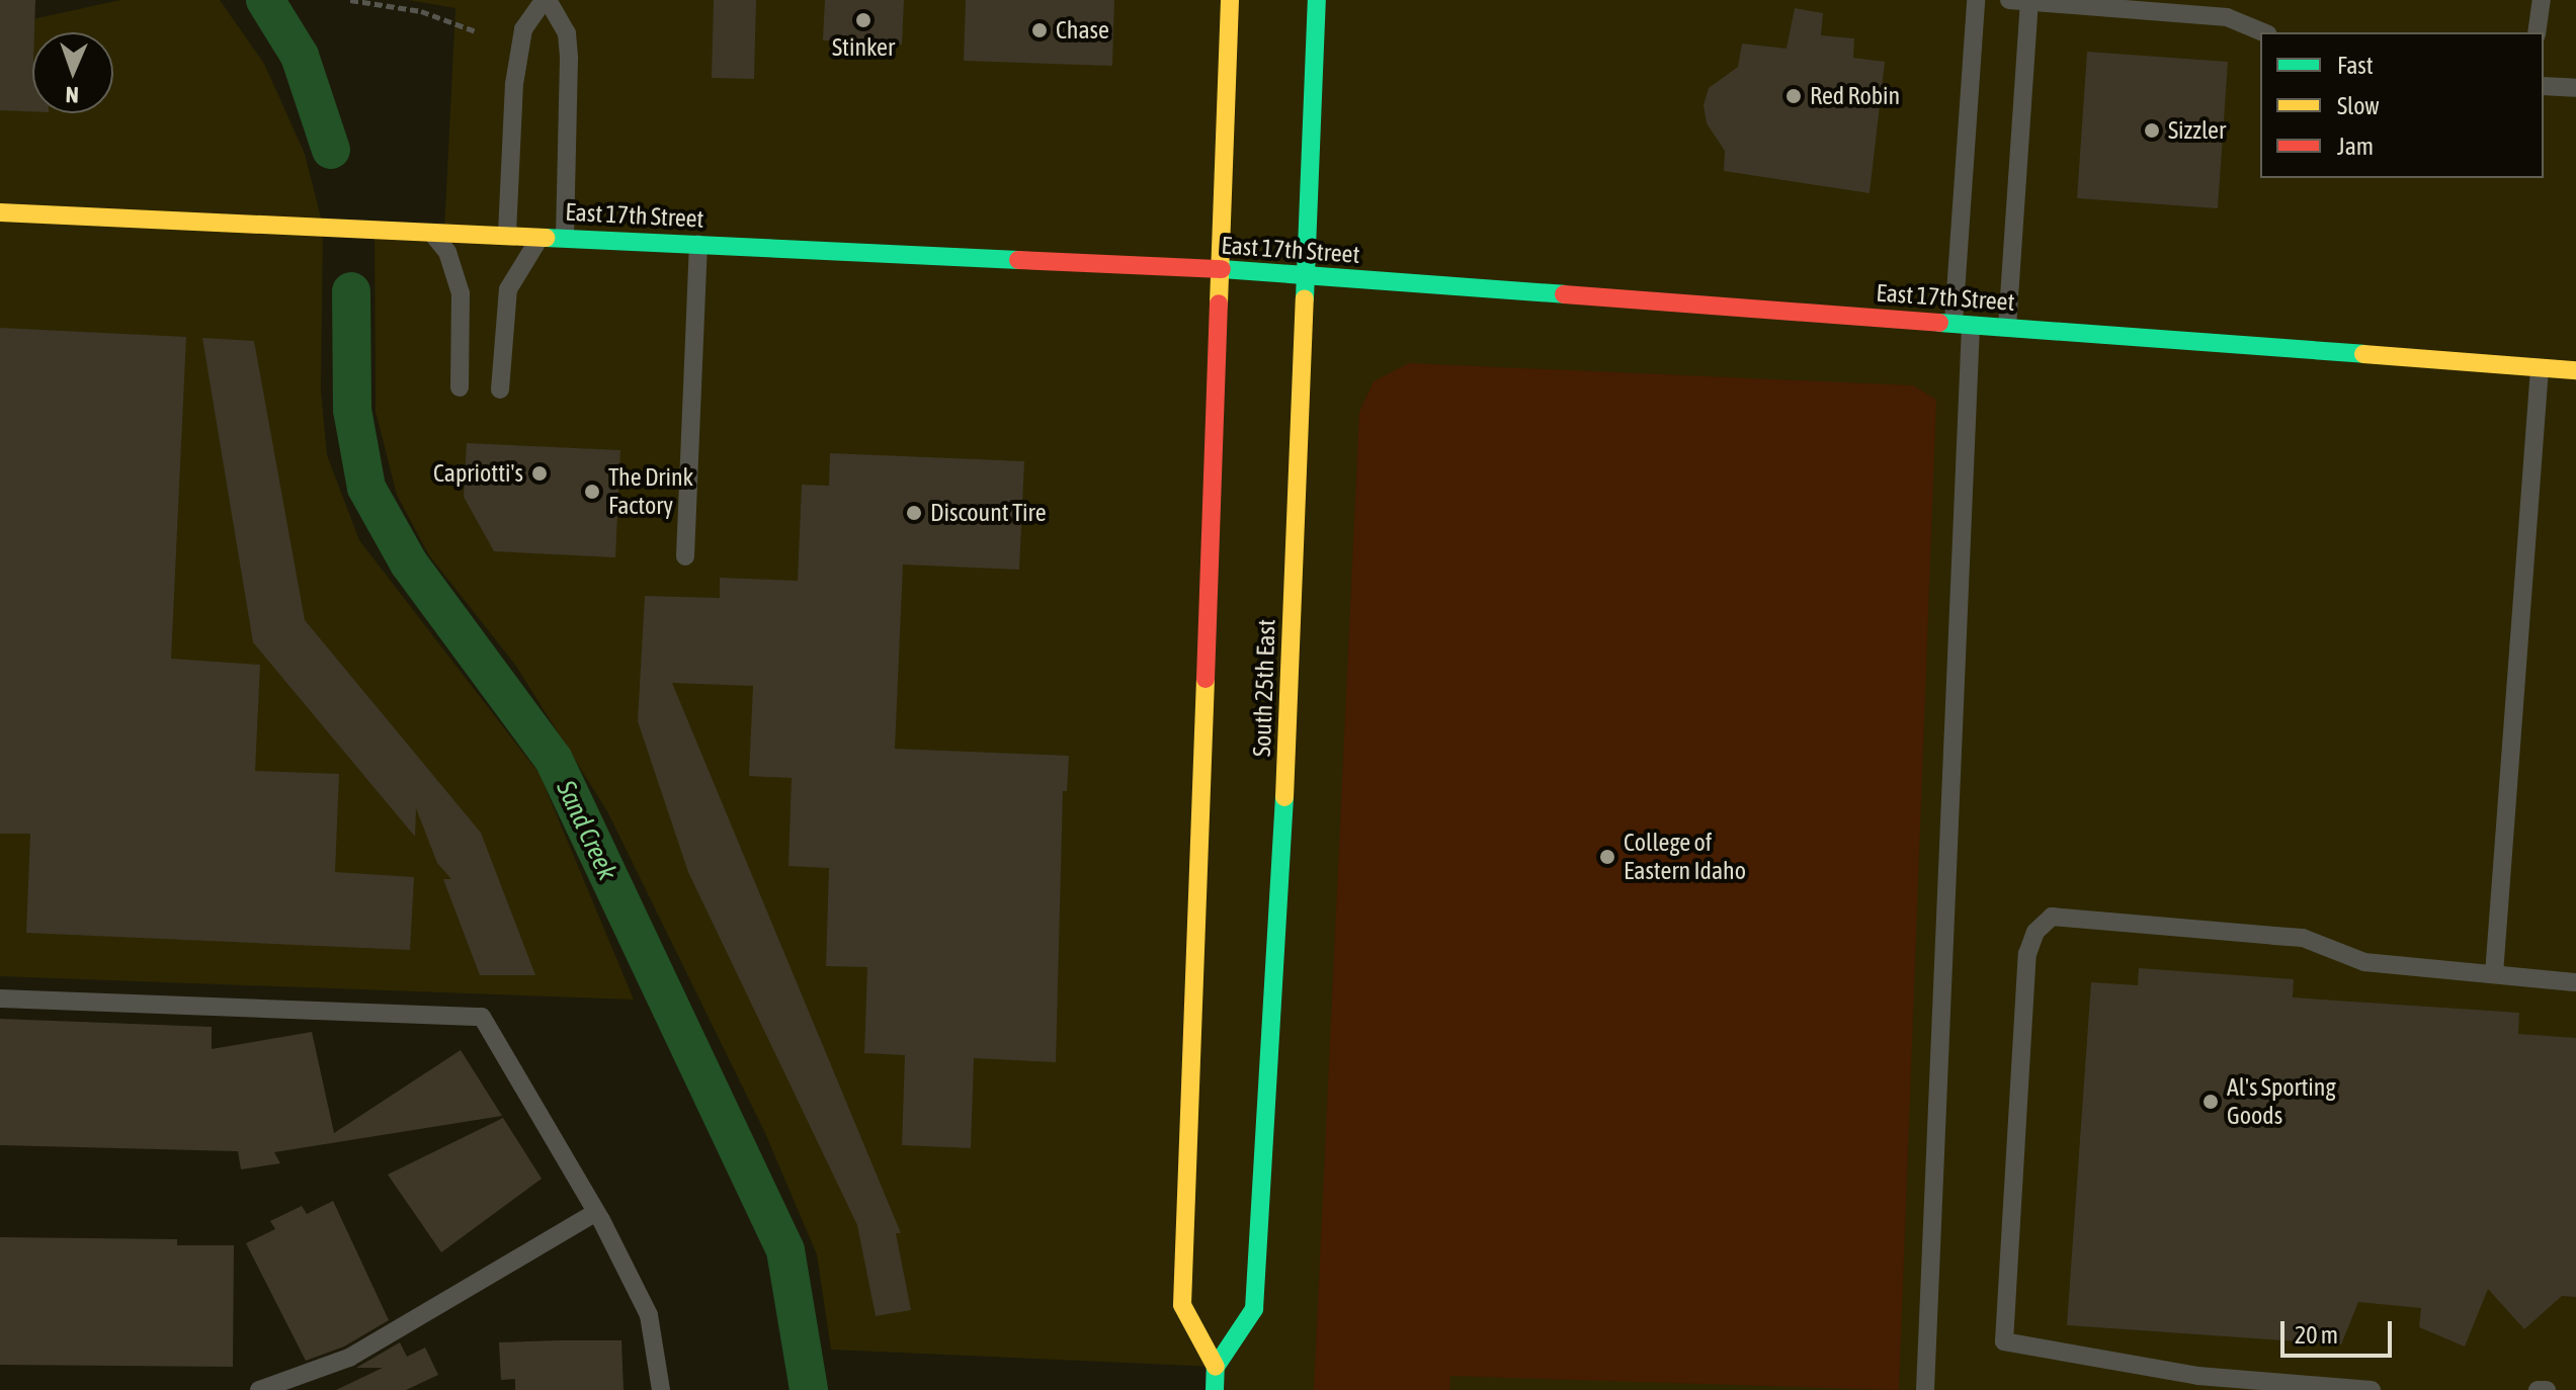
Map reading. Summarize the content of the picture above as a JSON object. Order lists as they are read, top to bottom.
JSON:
{
  "streets": {
    "main road": ["East 17th Street", "South 25th East"]
  },
  "crossings": [
    ["East 17th Street", "South 25th East"]
  ],
  "water": ["Sand Creek"],
  "places": [
    "Stinker",
    "Chase",
    "Red Robin",
    "Sizzler",
    "Capriotti's",
    "The Drink Factory",
    "Discount Tire",
    "College of Eastern Idaho",
    "Al's Sporting Goods"
  ],
  "legend": ["Fast", "Slow", "Jam"],
  "scale_bar": "20 m",
  "north": "bottom"
}
